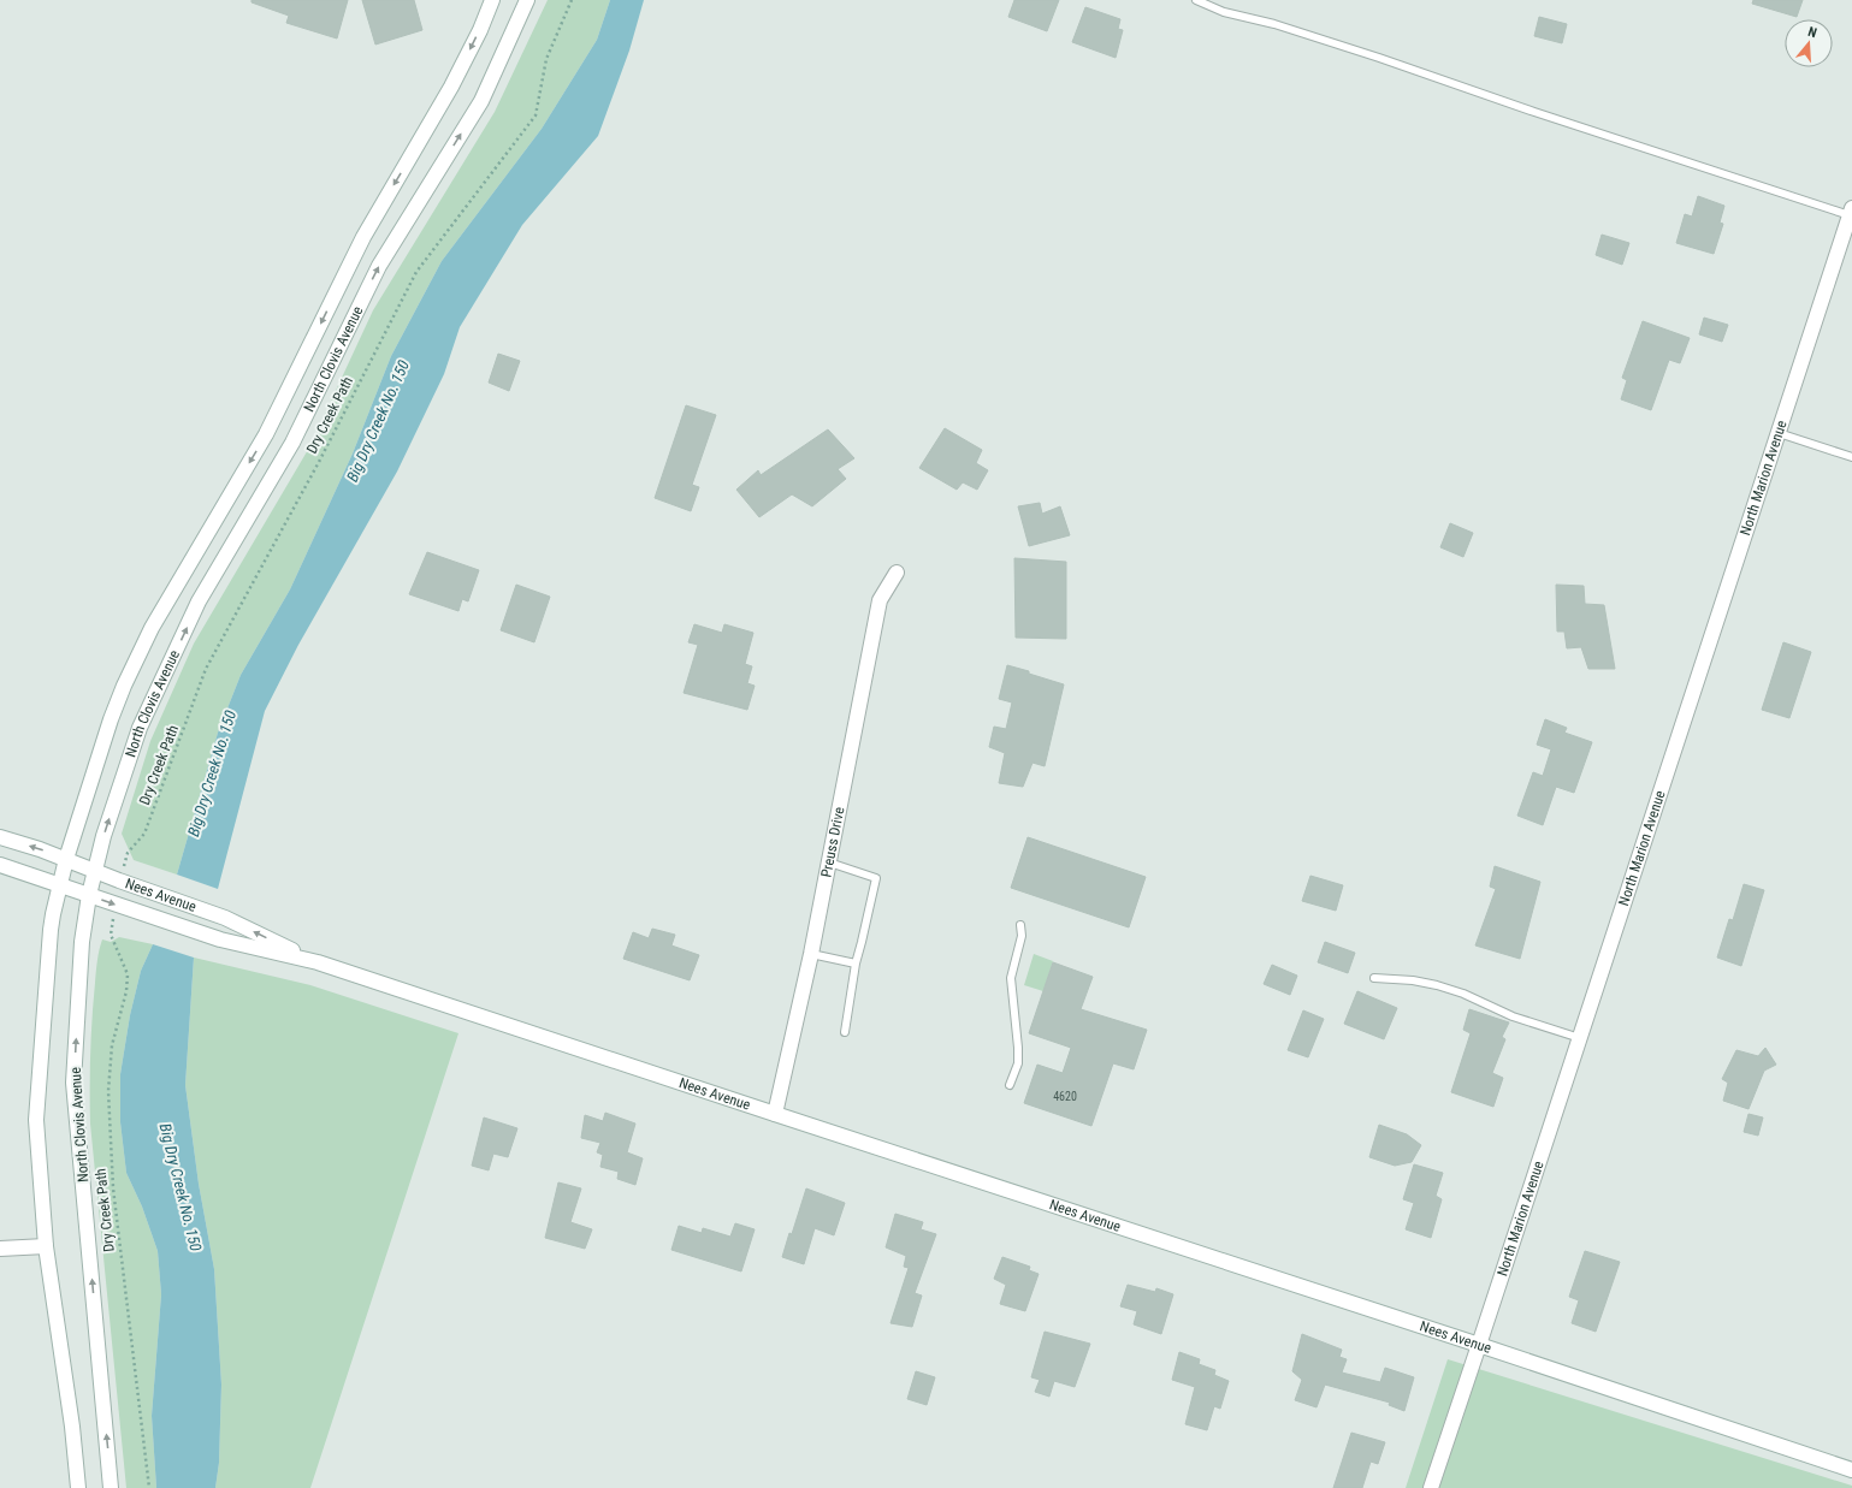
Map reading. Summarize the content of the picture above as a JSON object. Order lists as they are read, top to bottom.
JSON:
{
  "streets": {
    "main road": [
      "North Clovis Avenue",
      "North Marion Avenue",
      "Preuss Drive",
      "Nees Avenue"
    ],
    "path": ["Dry Creek Path"]
  },
  "crossings": [
    ["North Clovis Avenue", "Nees Avenue"],
    ["North Marion Avenue", "Nees Avenue"],
    ["Preuss Drive", "Nees Avenue"]
  ],
  "water": ["Big Dry Creek No. 150"],
  "house_numbers": ["4620"],
  "north": "top"
}
